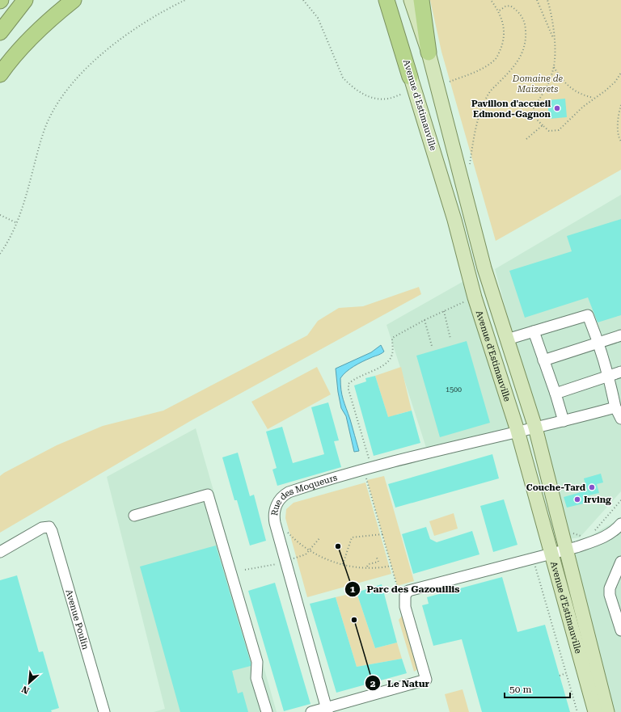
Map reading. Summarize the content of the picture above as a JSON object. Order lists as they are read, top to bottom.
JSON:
{
  "streets": {
    "main road": ["Avenue d'Estimauville"],
    "street": ["Rue des Moqueurs", "Avenue Poulin"]
  },
  "crossings": [
    ["Avenue d'Estimauville", "Rue des Moqueurs"]
  ],
  "parks": ["Domaine de Maizerets"],
  "places": [
    "Pavillon d'accueil Edmond-Gagnon",
    "Couche-Tard",
    "Irving",
    "Parc des Gazouillis",
    "Le Natur"
  ],
  "house_numbers": ["1500"],
  "scale_bar": "50 m",
  "north": "bottom left"
}
